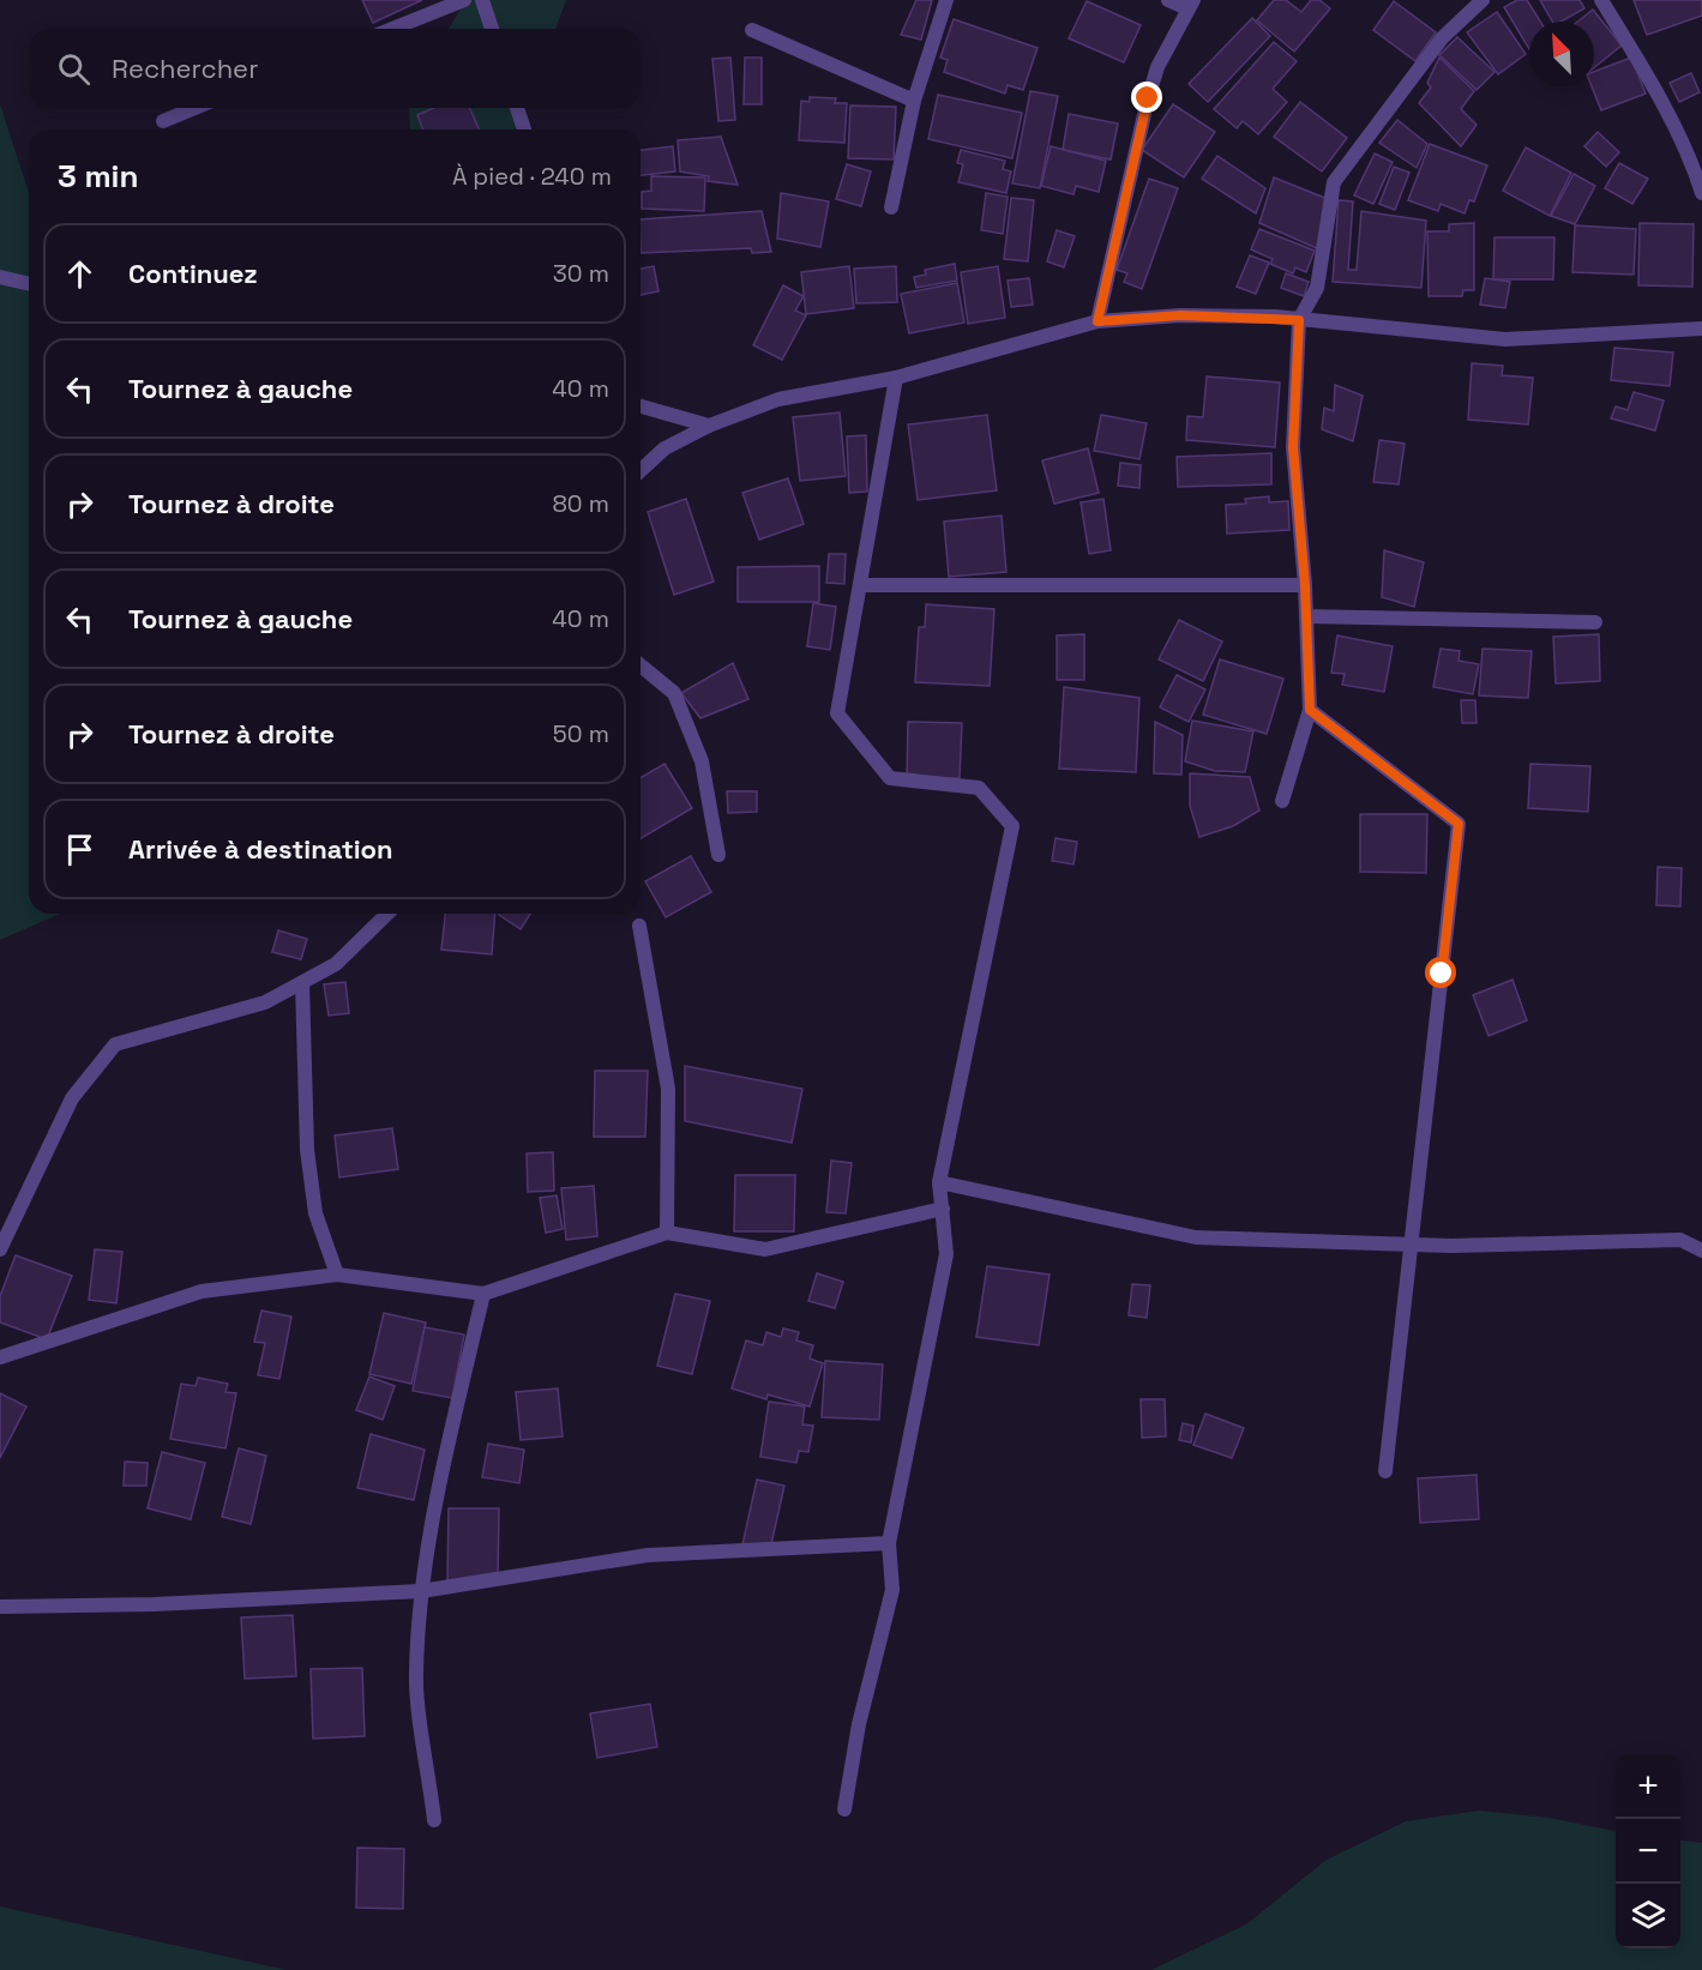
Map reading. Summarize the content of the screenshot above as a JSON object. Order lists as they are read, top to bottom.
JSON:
{
  "north": "top left",
  "page": {
    "search": "Rechercher",
    "heading": ["3 min", "À pied · 240 m"],
    "list": [
      ["Continuez", "30 m"],
      ["Tournez à gauche", "40 m"],
      ["Tournez à droite", "80 m"],
      ["Tournez à gauche", "40 m"],
      ["Tournez à droite", "50 m"],
      "Arrivée à destination"
    ],
    "map_buttons": ["+", "−"]
  }
}
